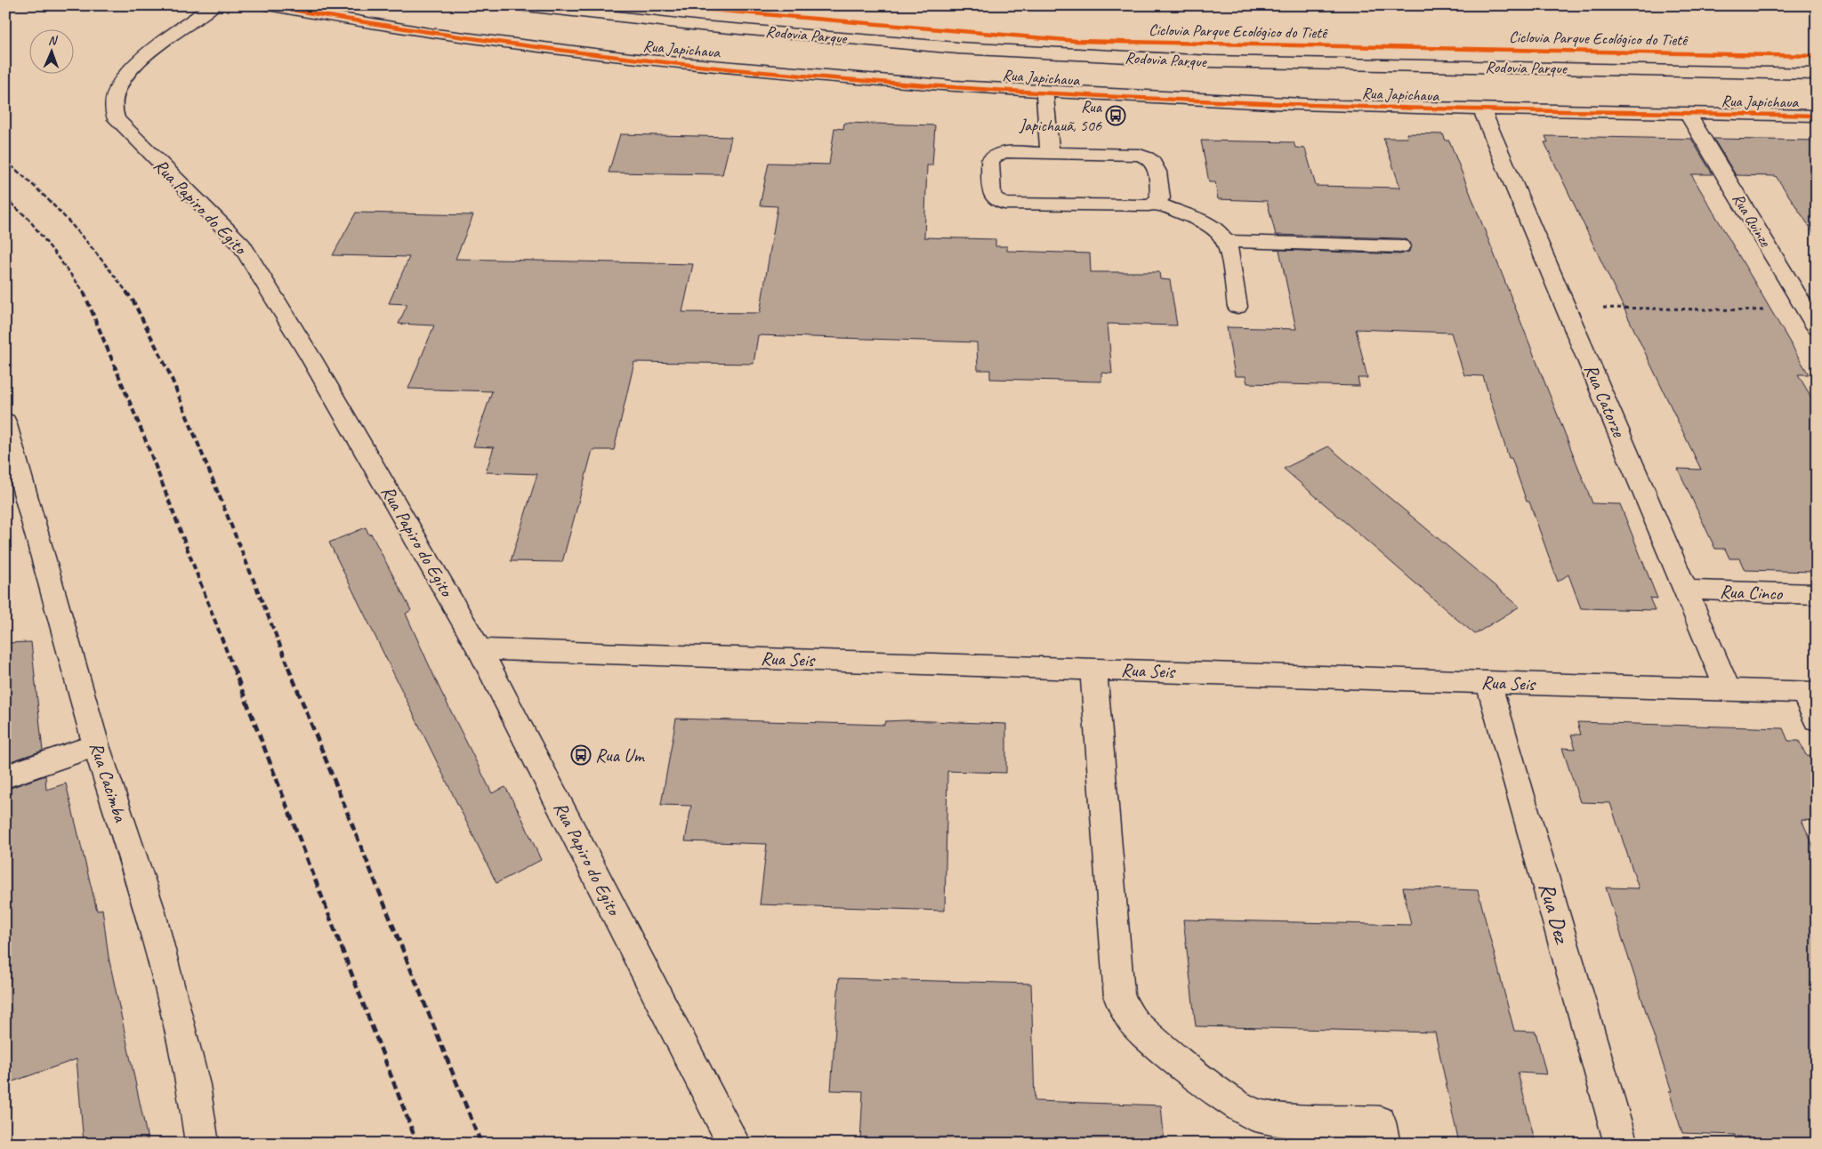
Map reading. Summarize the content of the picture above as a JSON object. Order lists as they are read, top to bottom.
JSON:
{
  "streets": {
    "street": [
      "Rodovia Parque",
      "Rua Japichaua",
      "Rua Papiro do Egito",
      "Rua Quinze",
      "Rua Catorze",
      "Rua Cinco",
      "Rua Seis",
      "Rua Cacimba",
      "Rua Dez"
    ],
    "cycle path": ["Ciclovia Parque Ecológico do Tietê"]
  },
  "crossings": [
    ["Rua Japichaua", "Rua Quinze"],
    ["Rua Japichaua", "Rua Catorze"],
    ["Rua Papiro do Egito", "Rua Seis"],
    ["Rua Catorze", "Rua Cinco"],
    ["Rua Catorze", "Rua Seis"],
    ["Rua Seis", "Rua Dez"]
  ],
  "places": {
    "bus stop": ["Rua Japichauã, 506", "Rua Um"]
  },
  "north": "top"
}
